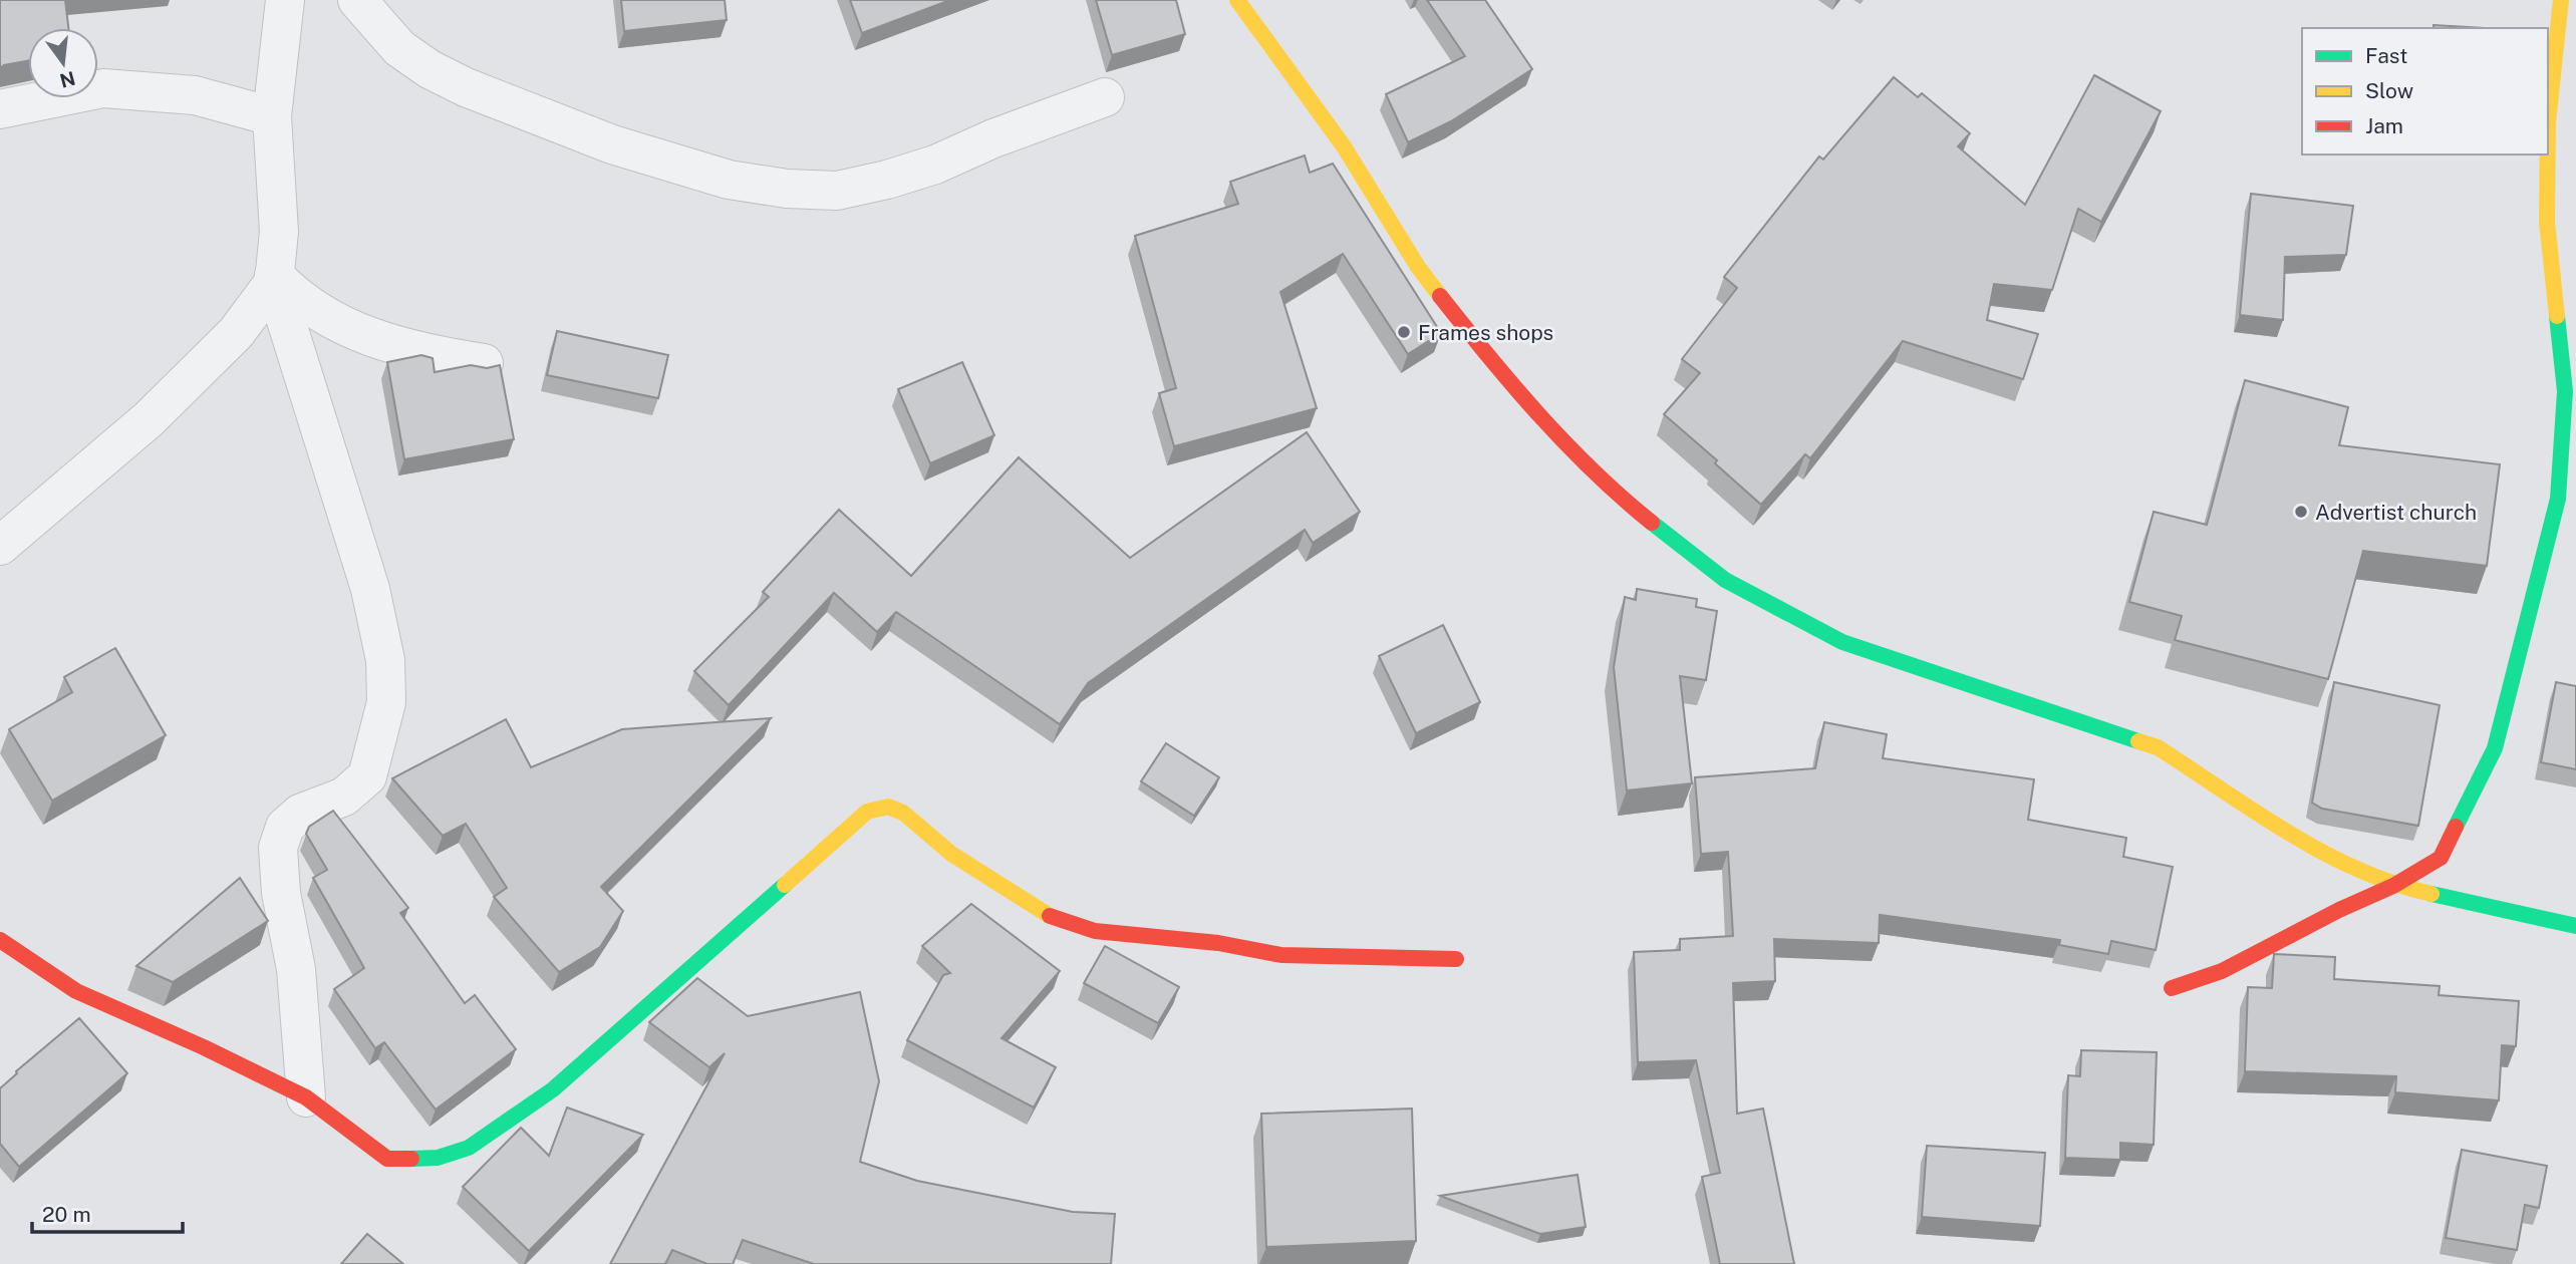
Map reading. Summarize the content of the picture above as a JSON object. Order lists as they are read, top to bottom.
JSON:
{
  "places": ["Frames shops", "Advertist church"],
  "legend": ["Fast", "Slow", "Jam"],
  "scale_bar": "20 m",
  "north": "bottom"
}
